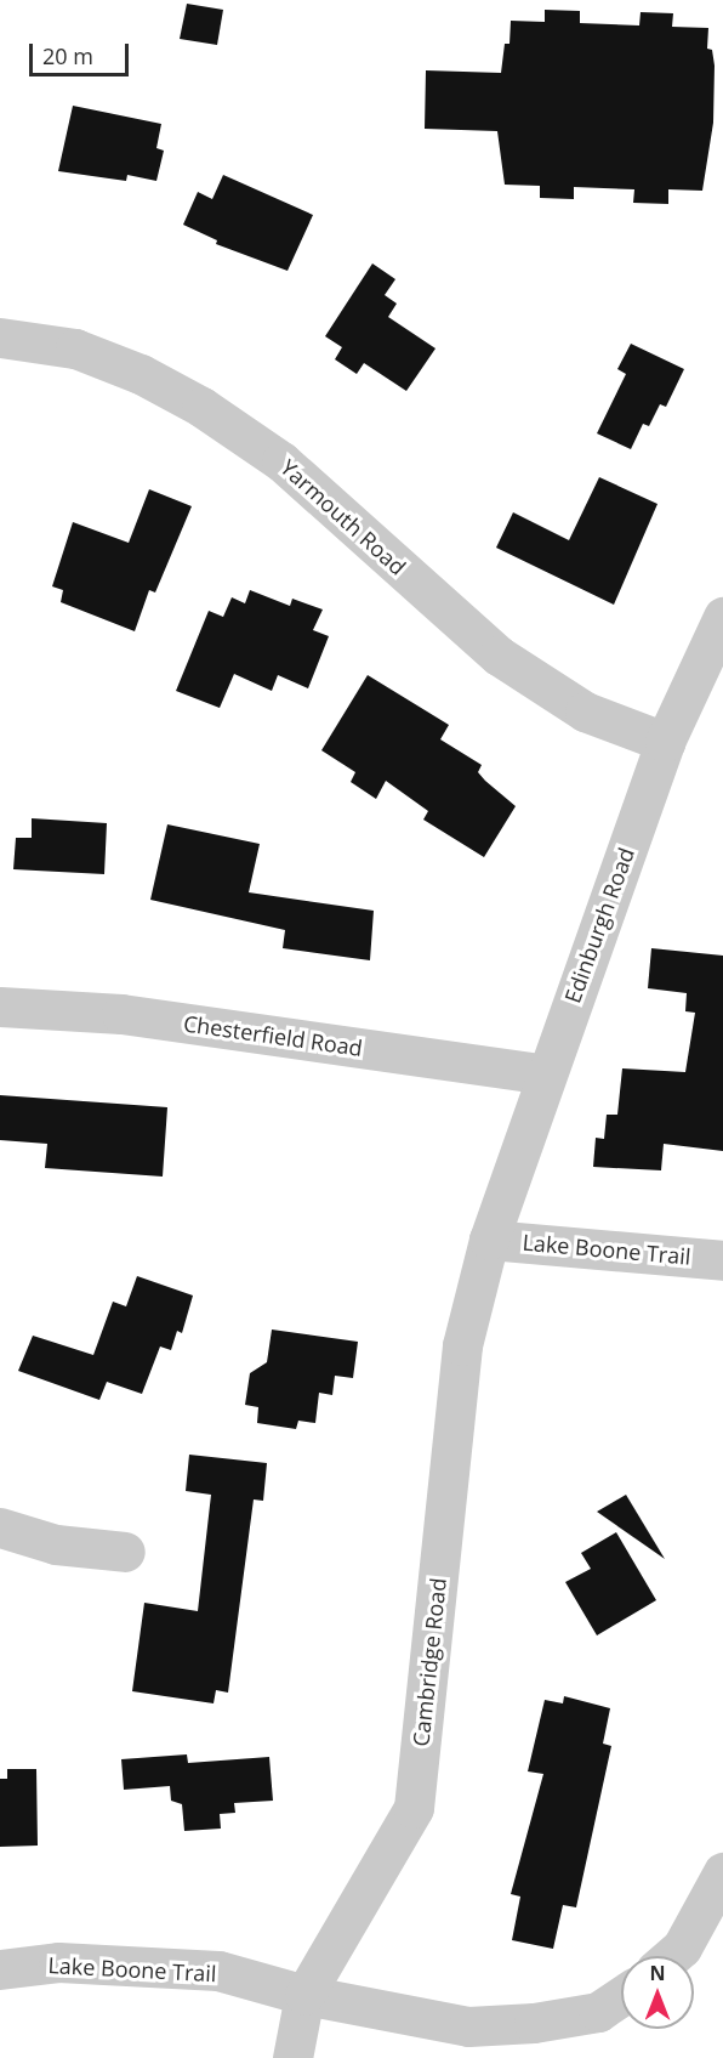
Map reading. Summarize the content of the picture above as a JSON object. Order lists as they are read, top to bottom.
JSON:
{
  "streets": {
    "street": [
      "Yarmouth Road",
      "Edinburgh Road",
      "Chesterfield Road",
      "Lake Boone Trail",
      "Cambridge Road"
    ]
  },
  "crossings": [
    ["Yarmouth Road", "Edinburgh Road"],
    ["Edinburgh Road", "Chesterfield Road"],
    ["Edinburgh Road", "Lake Boone Trail"],
    ["Edinburgh Road", "Cambridge Road"],
    ["Lake Boone Trail", "Cambridge Road"]
  ],
  "scale_bar": "20 m",
  "north": "top"
}
